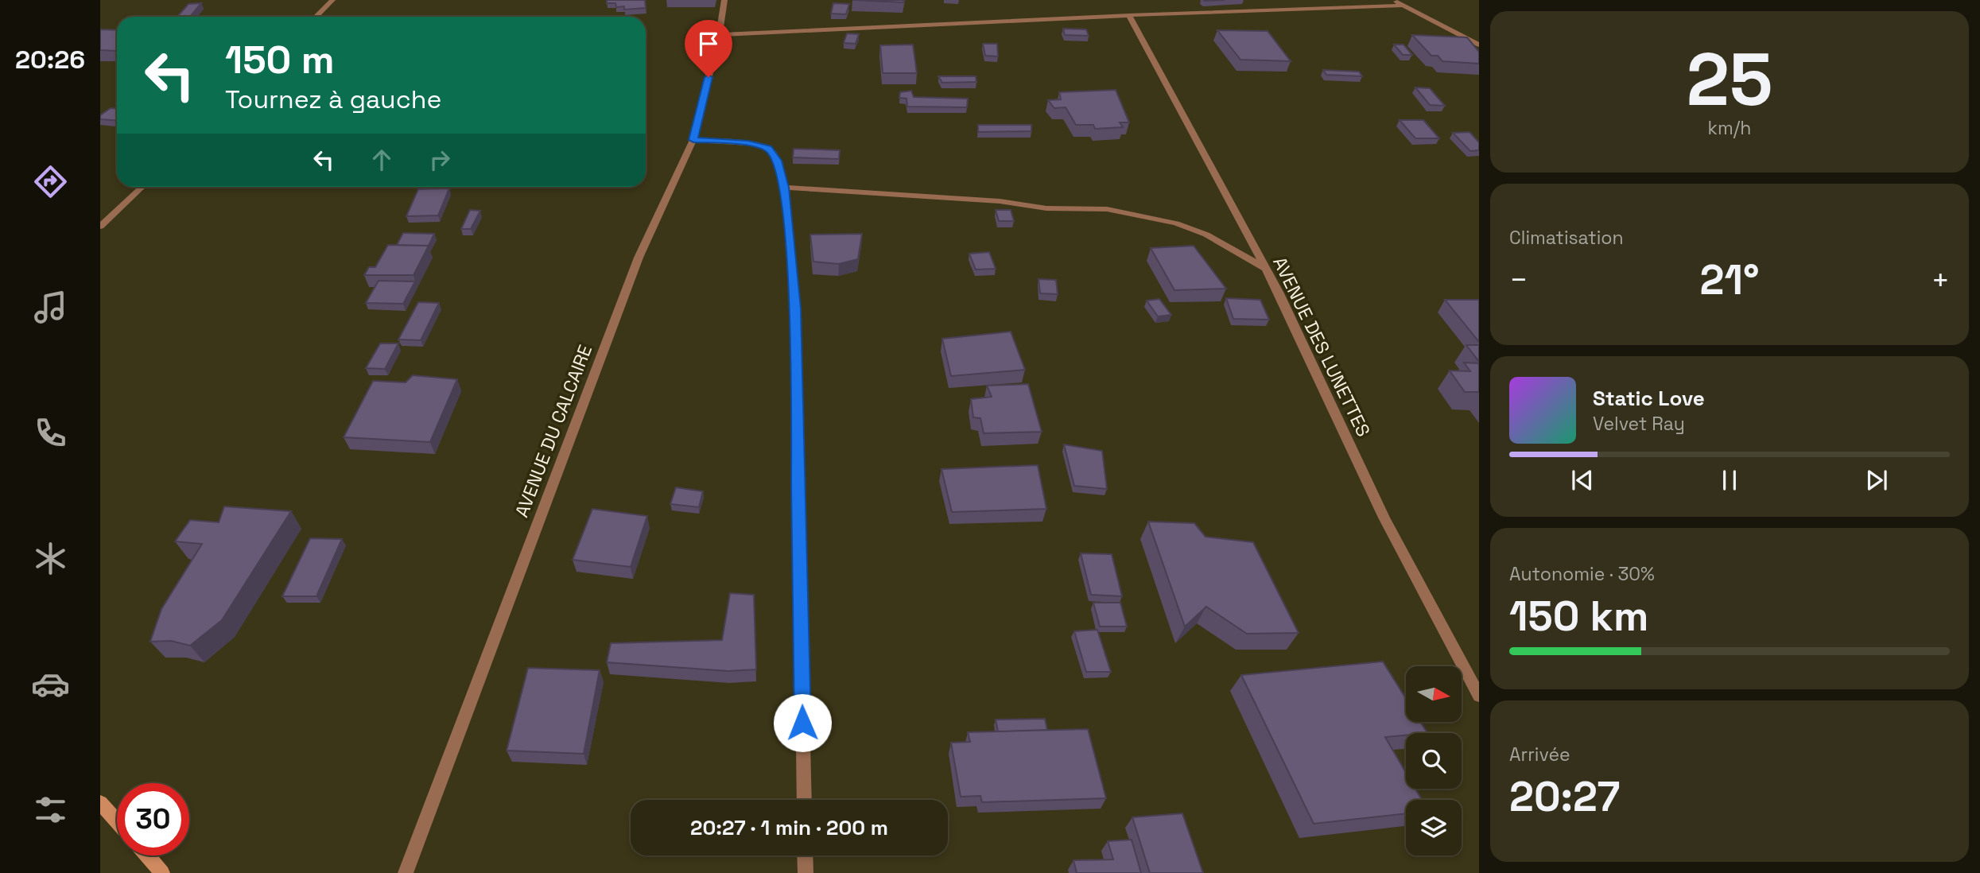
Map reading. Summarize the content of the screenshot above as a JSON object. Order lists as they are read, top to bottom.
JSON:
{
  "streets": {
    "street": ["AVENUE DES LUNETTES", "AVENUE DU CALCAIRE"]
  },
  "north": "right",
  "page": {
    "tabs": "20:26",
    "tile": [
      ["25", "km/h"],
      "Climatisation",
      ["Autonomie · 30%", "150 km"],
      ["Arrivée", "20:27"]
    ],
    "turn": ["150 m", "Tournez à gauche"],
    "heat": ["−", "21°", "+"],
    "song": ["Static Love", "Velvet Ray"],
    "limit": "30",
    "trip": "20:27 · 1 min · 200 m"
  }
}
